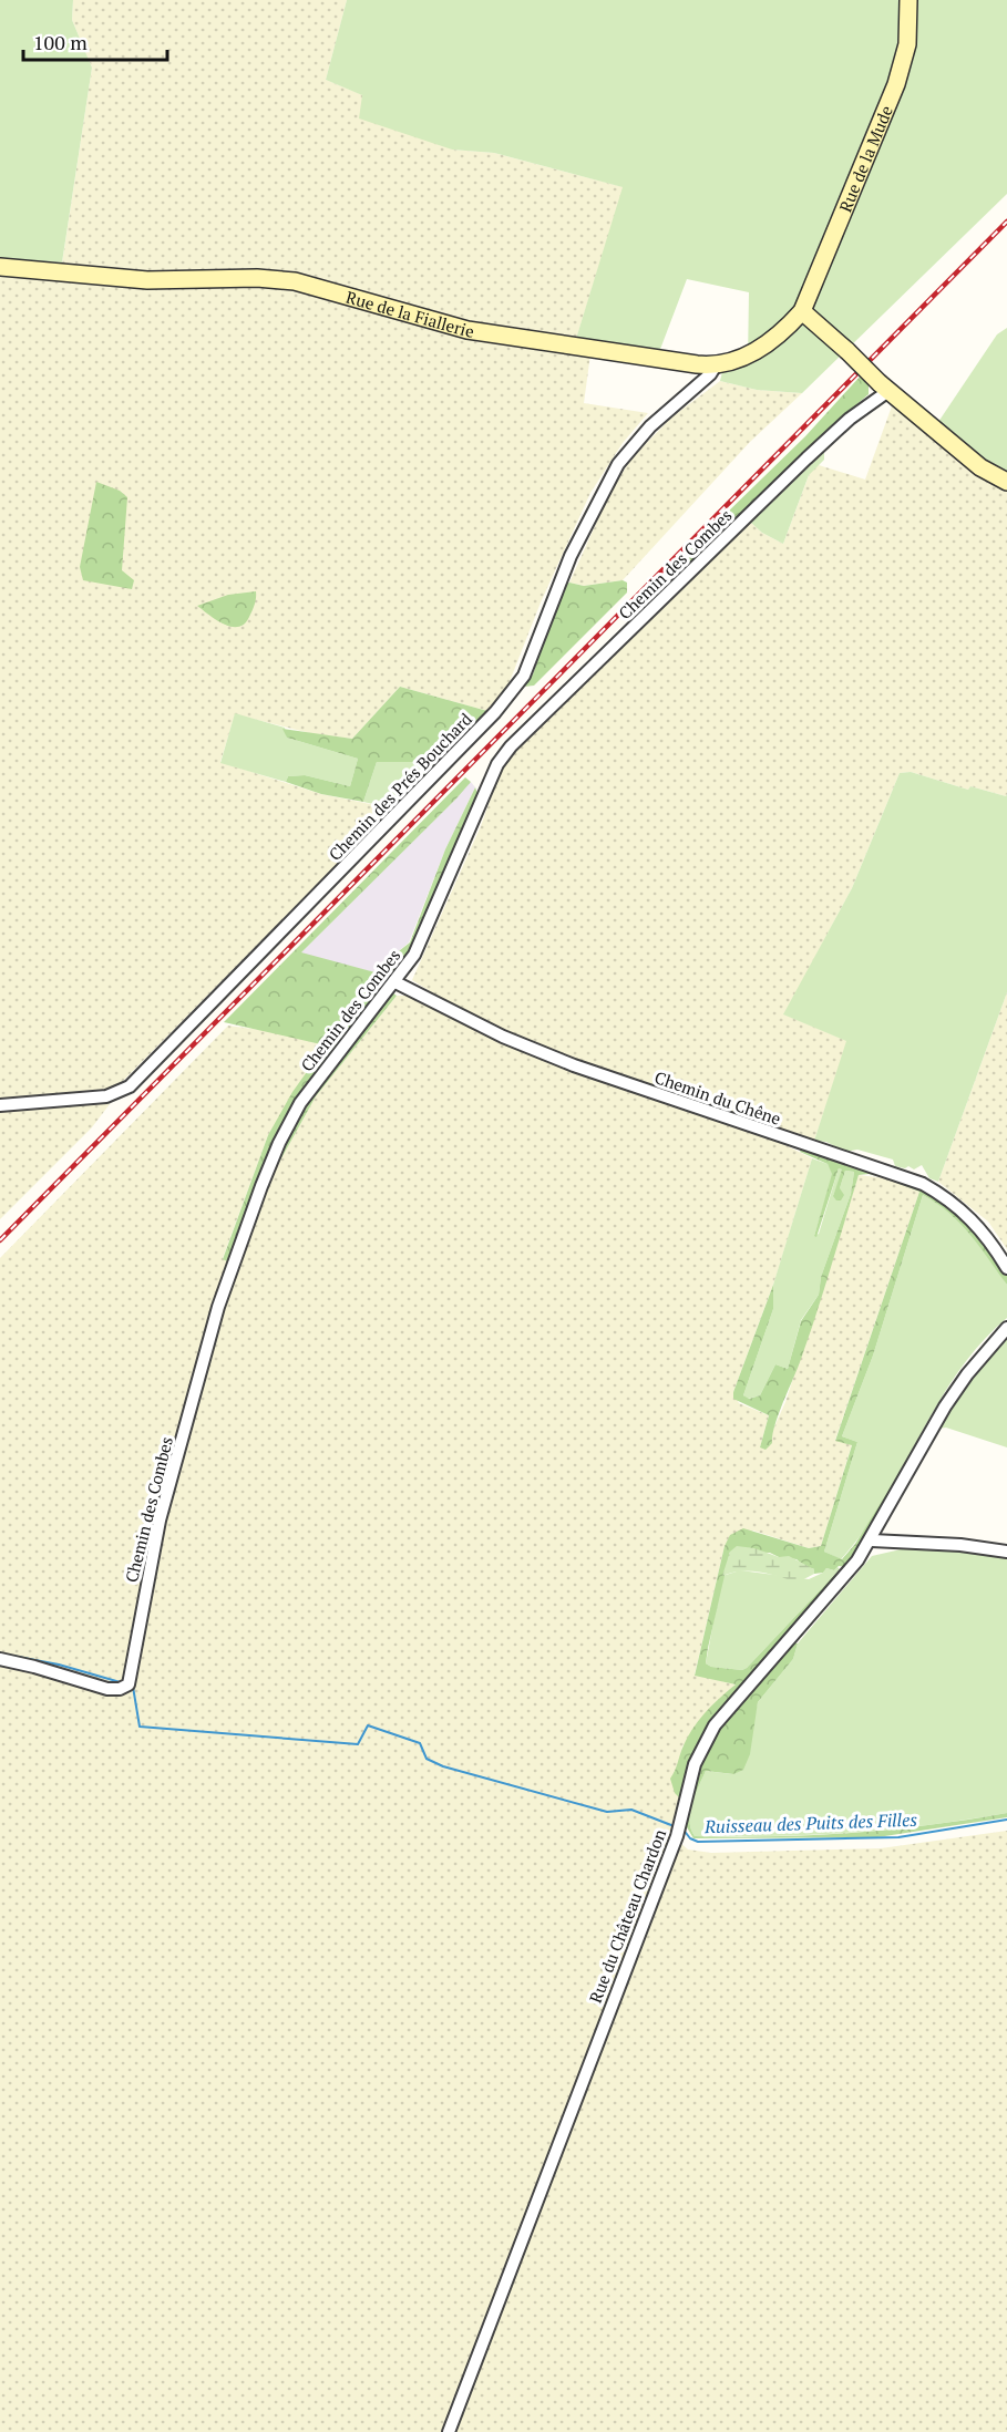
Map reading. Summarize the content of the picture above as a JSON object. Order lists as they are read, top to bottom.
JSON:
{
  "streets": {
    "street": [
      "Rue de la Mude",
      "Rue de la Fiallerie",
      "Chemin des Combes",
      "Chemin des Prés Bouchard",
      "Chemin du Chêne",
      "Rue du Château Chardon"
    ]
  },
  "crossings": [
    ["Rue de la Mude", "Rue de la Fiallerie"],
    ["Rue de la Fiallerie", "Chemin des Prés Bouchard"],
    ["Chemin des Combes", "Chemin du Chêne"]
  ],
  "water": ["Ruisseau des Puits des Filles"],
  "scale_bar": "100 m"
}
